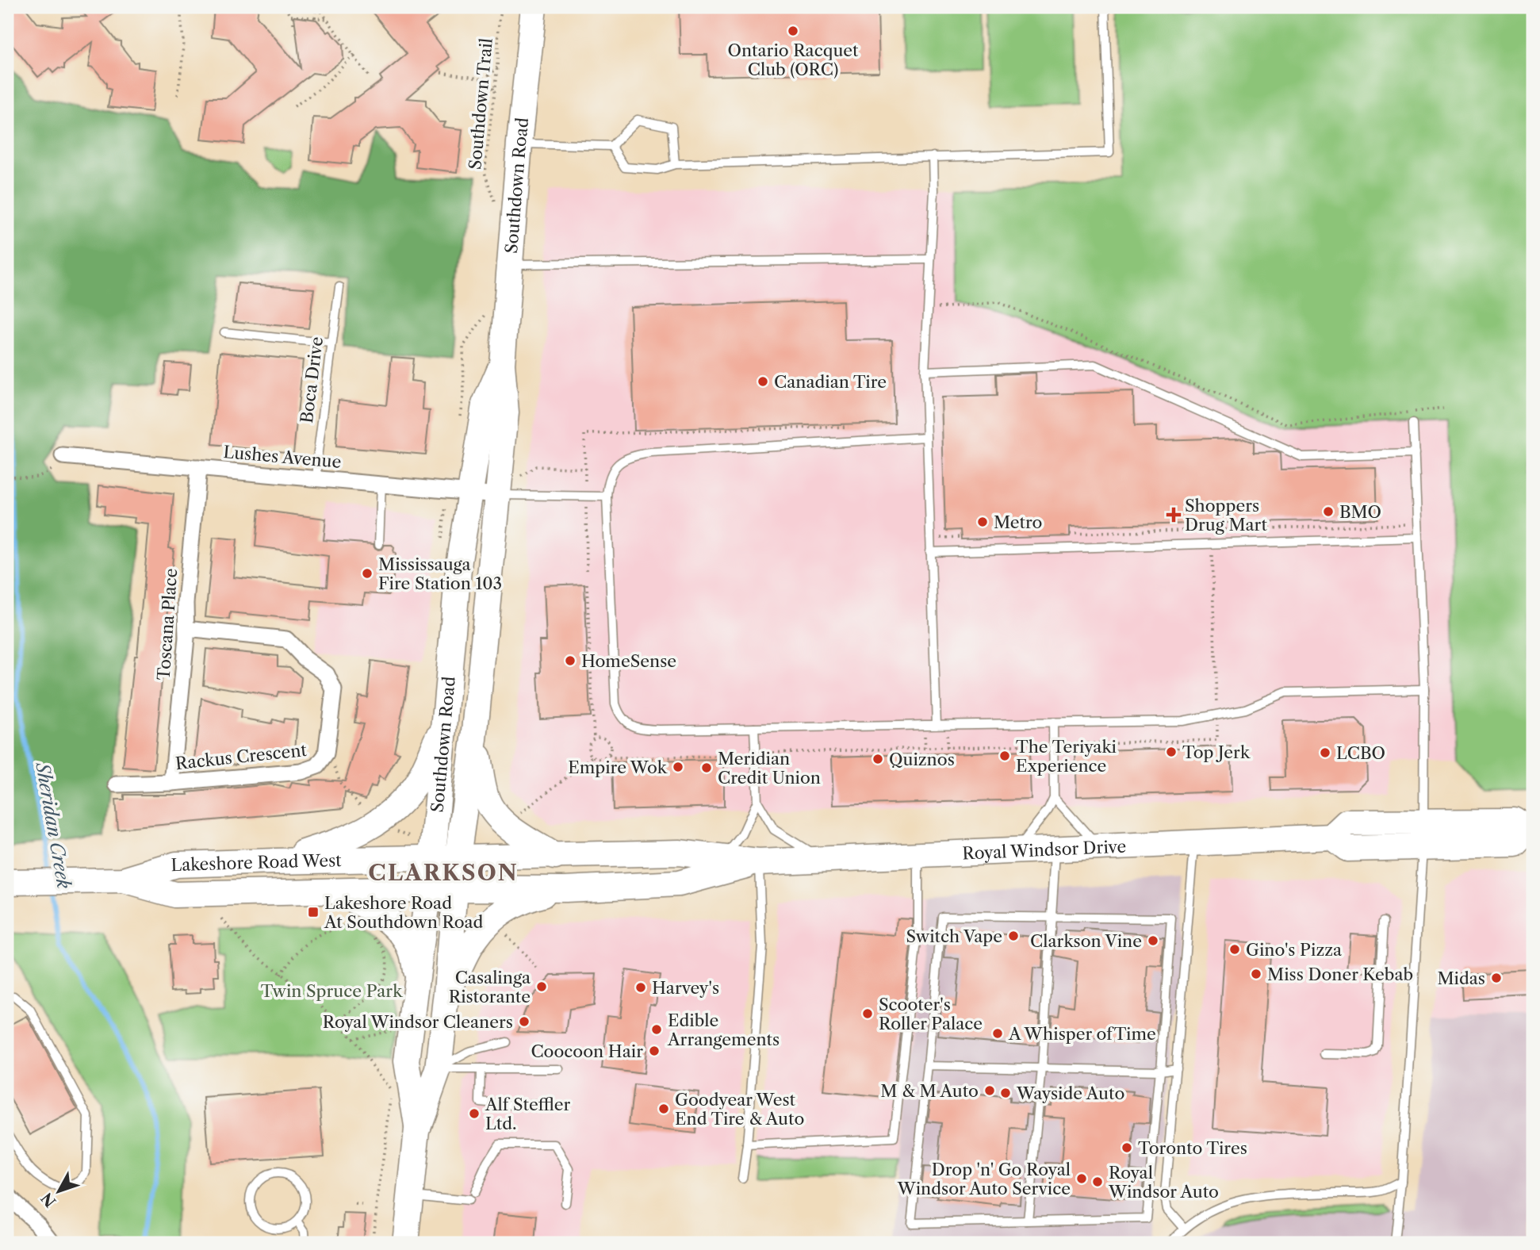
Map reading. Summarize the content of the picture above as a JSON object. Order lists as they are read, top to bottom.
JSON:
{
  "streets": {
    "main road": ["Southdown Road", "Royal Windsor Drive", "Lakeshore Road West"],
    "street": ["Lushes Avenue", "Toscana Place", "Rackus Crescent"],
    "lane": ["Boca Drive"],
    "path": ["Southdown Trail"]
  },
  "crossings": [
    ["Southdown Road", "Lushes Avenue"],
    ["Southdown Road", "Royal Windsor Drive"],
    ["Southdown Road", "Lakeshore Road West"],
    ["Boca Drive", "Lushes Avenue"],
    ["Lushes Avenue", "Toscana Place"],
    ["Toscana Place", "Rackus Crescent"],
    ["Royal Windsor Drive", "Lakeshore Road West"]
  ],
  "districts": ["CLARKSON"],
  "water": ["Sheridan Creek"],
  "parks": ["Twin Spruce Park"],
  "places": {
    "other": [
      "Ontario Racquet Club (ORC)",
      "Canadian Tire",
      "BMO",
      "Metro",
      "Mississauga Fire Station 103",
      "HomeSense",
      "Top Jerk",
      "LCBO",
      "The Teriyaki Experience",
      "Quiznos",
      "Empire Wok",
      "Meridian Credit Union",
      "Switch Vape",
      "Clarkson Vine",
      "Gino's Pizza",
      "Miss Doner Kebab",
      "Midas",
      "Casalinga Ristorante",
      "Harvey's",
      "Scooter's Roller Palace",
      "Royal Windsor Cleaners",
      "Edible Arrangements",
      "A Whisper ofTime",
      "Coocoon Hair",
      "M & M Auto",
      "Wayside Auto",
      "Goodyear West End Tire & Auto",
      "Alf Steffler Ltd.",
      "Toronto Tires",
      "Drop 'n' Go Royal Windsor Auto Service",
      "Royal Windsor Auto"
    ],
    "health": ["Shoppers Drug Mart"],
    "transit": ["Lakeshore Road At Southdown Road"]
  },
  "north": "bottom left"
}
